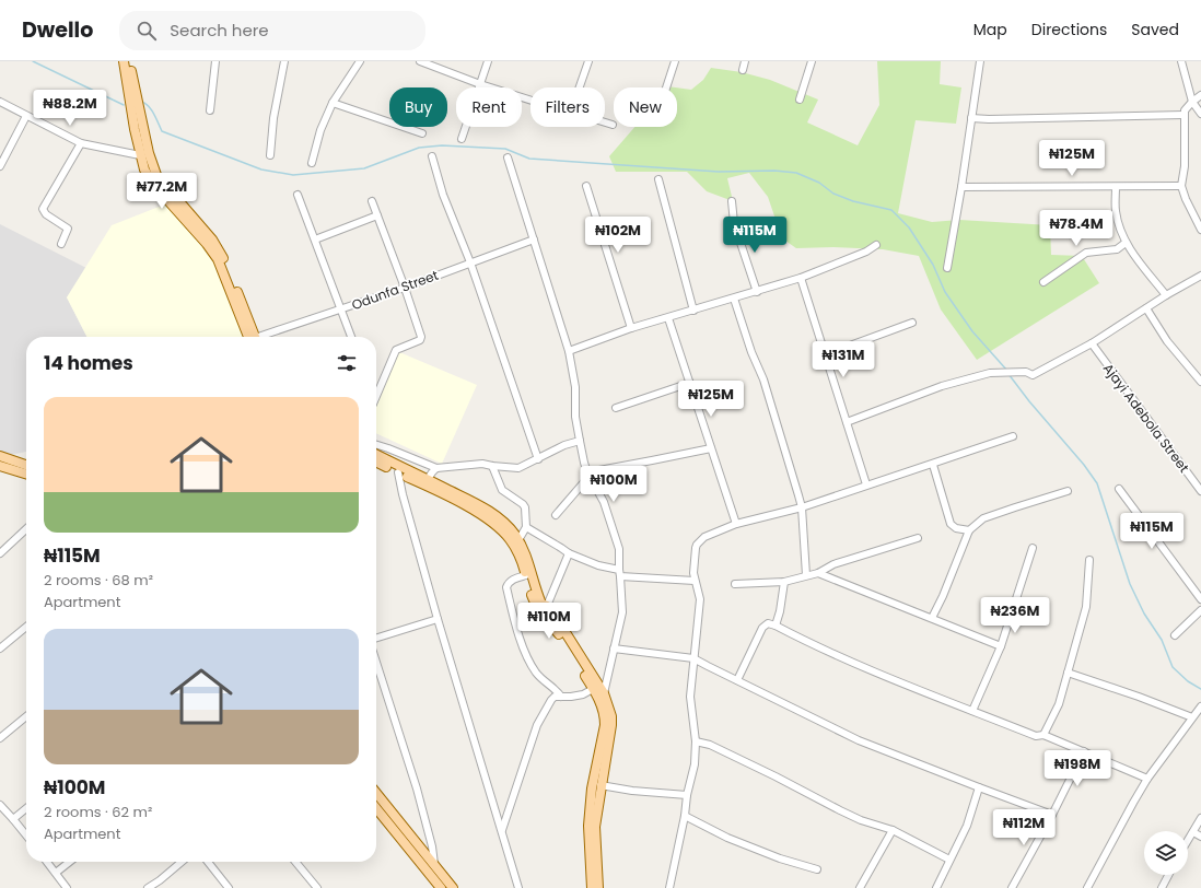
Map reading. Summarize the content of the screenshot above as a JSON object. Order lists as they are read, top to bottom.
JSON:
{
  "streets": {
    "street": ["Odunfa Street", "Ajayi Adebola Street"]
  },
  "page": {
    "header": "Dwello",
    "search": "Search here",
    "nav": ["Map", "Directions", "Saved"],
    "chip": [
      "Buy",
      "Rent",
      "Filters",
      "New"
    ],
    "price": [
      "₦88.2M",
      "₦125M",
      "₦77.2M",
      "₦78.4M",
      "₦102M",
      "₦115M",
      "₦131M",
      "₦125M",
      "₦100M",
      "₦115M",
      "₦236M",
      "₦110M",
      "₦198M",
      "₦112M"
    ],
    "heading": "14 homes",
    "list": [
      {
        "name": "₦115M",
        "note": "2 rooms · 68 m² · Apartment"
      },
      {
        "name": "₦100M",
        "note": "2 rooms · 62 m² · Apartment"
      }
    ]
  }
}
